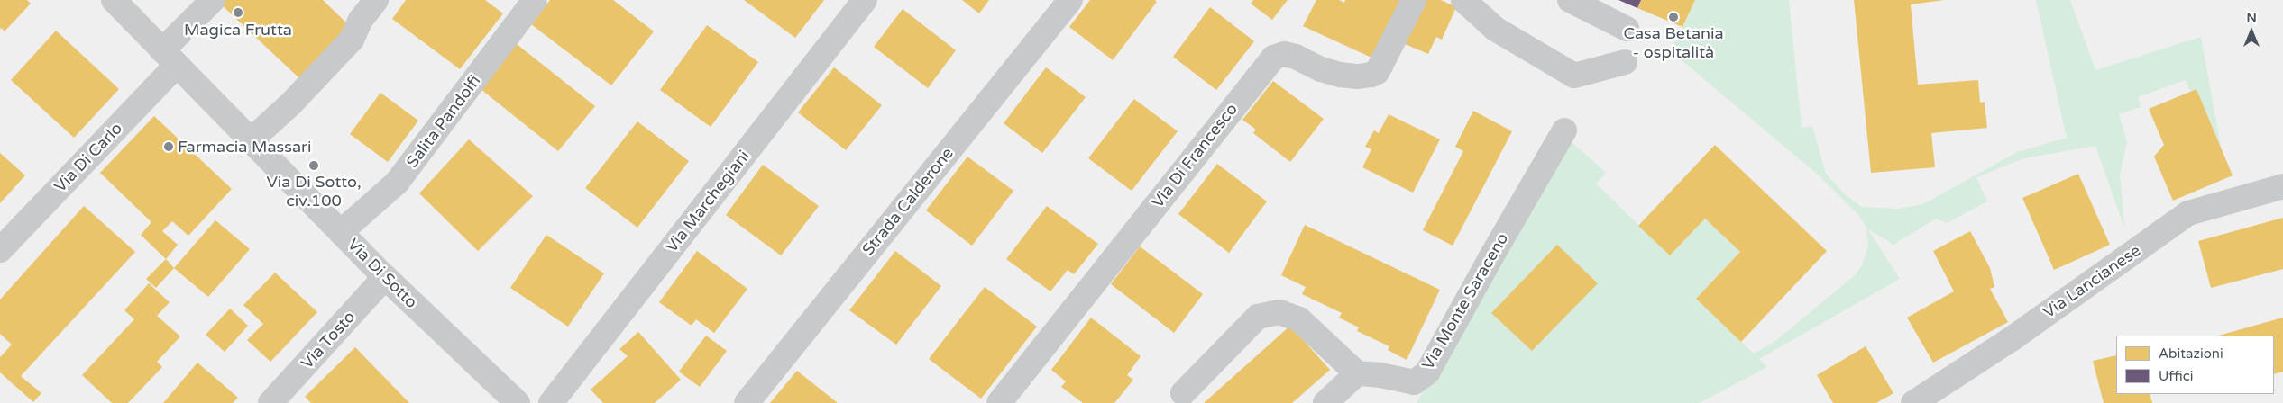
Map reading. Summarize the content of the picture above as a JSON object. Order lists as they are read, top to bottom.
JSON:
{
  "streets": {
    "street": [
      "Salita Pandolfi",
      "Via Di Francesco",
      "Via Di Carlo",
      "Via Marchegiani",
      "Strada Calderone",
      "Via Di Sotto",
      "Via Lancianese",
      "Via Monte Saraceno",
      "Via Tosto"
    ]
  },
  "crossings": [
    ["Salita Pandolfi", "Via Di Sotto"],
    ["Via Di Carlo", "Via Di Sotto"],
    ["Via Di Sotto", "Via Tosto"]
  ],
  "places": [
    "Magica Frutta",
    "Casa Betania - ospitalità",
    "Farmacia Massari",
    "Via Di Sotto, civ.100"
  ],
  "legend": ["Abitazioni", "Uffici"],
  "north": "top"
}
